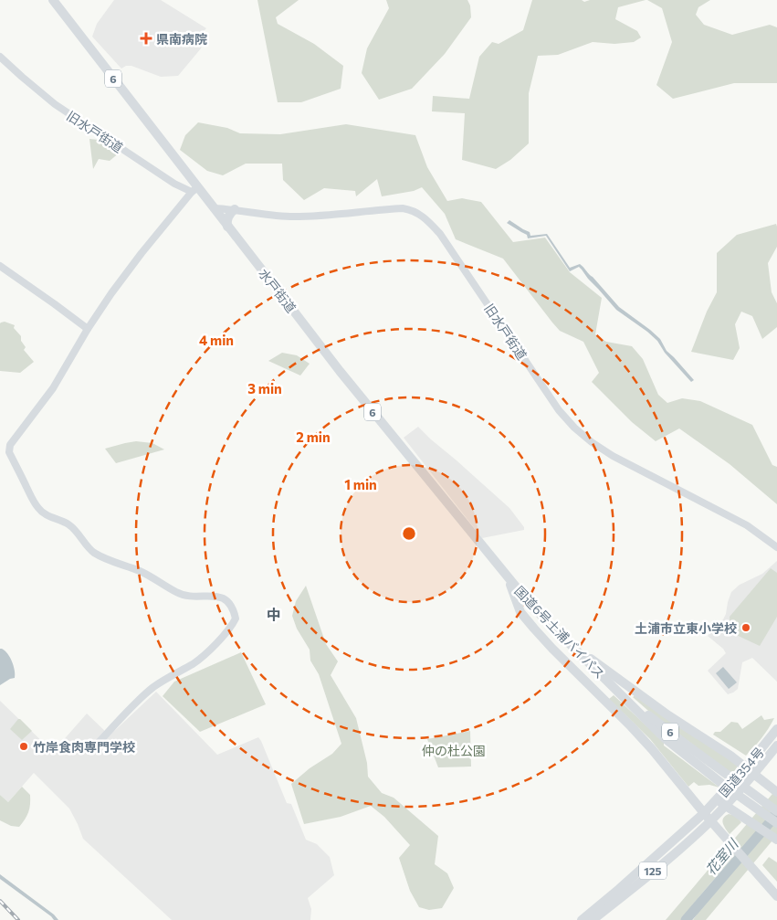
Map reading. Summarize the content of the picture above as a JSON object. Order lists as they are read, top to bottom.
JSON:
{
  "streets": {
    "highway": [
      "6",
      "水戸街道",
      "国道6号土浦バイパス",
      "国道354号",
      "125"
    ],
    "street": ["旧水戸街道"]
  },
  "crossings": [
    ["旧水戸街道", "水戸街道"],
    ["水戸街道", "国道6号土浦バイパス"],
    ["国道354号", "125"]
  ],
  "districts": ["中"],
  "water": ["花室川"],
  "parks": ["仲の杜公園"],
  "places": {
    "health": ["県南病院"],
    "other": ["土浦市立東小学校", "竹岸食肉専門学校"]
  },
  "rings": [
    "4 min",
    "3 min",
    "2 min",
    "1 min"
  ]
}
